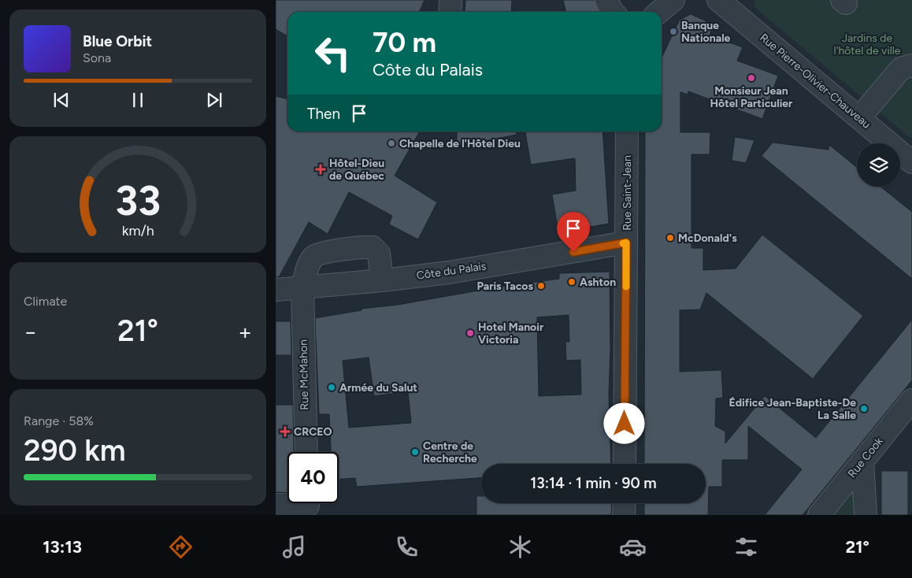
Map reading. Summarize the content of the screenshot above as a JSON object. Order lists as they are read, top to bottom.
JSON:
{
  "streets": {
    "street": [
      "Rue Pierre-Olivier-Chauveau",
      "Rue Saint-Jean",
      "Côte du Palais",
      "Rue McMahon",
      "Rue Cook"
    ]
  },
  "crossings": [
    ["Rue Saint-Jean", "Côte du Palais"],
    ["Côte du Palais", "Rue McMahon"]
  ],
  "parks": ["Jardins de l'hôtel de ville"],
  "places": {
    "other": [
      "Banque Nationale",
      "Monsieur Jean Hôtel Particulier",
      "Chapelle de l'Hôtel Dieu",
      "McDonald's",
      "Ashton",
      "Paris Tacos",
      "Hotel Manoir Victoria",
      "Armée du Salut",
      "Édifice Jean-Baptiste-De La Salle",
      "Centre de Recherche"
    ],
    "health": ["Hôtel-Dieu de Québec", "CRCEO"]
  },
  "page": {
    "turn": ["70 m", "Côte du Palais"],
    "song": ["Blue Orbit", "Sona"],
    "then": "Then",
    "tile": [
      "Climate",
      ["Range · 58%", "290 km"]
    ],
    "heat": ["−", "21°", "+"],
    "limit": "40",
    "trip": "13:14 · 1 min · 90 m",
    "tabs": ["13:13", "21°"],
    "gauge": ["33", "km/h"]
  }
}
